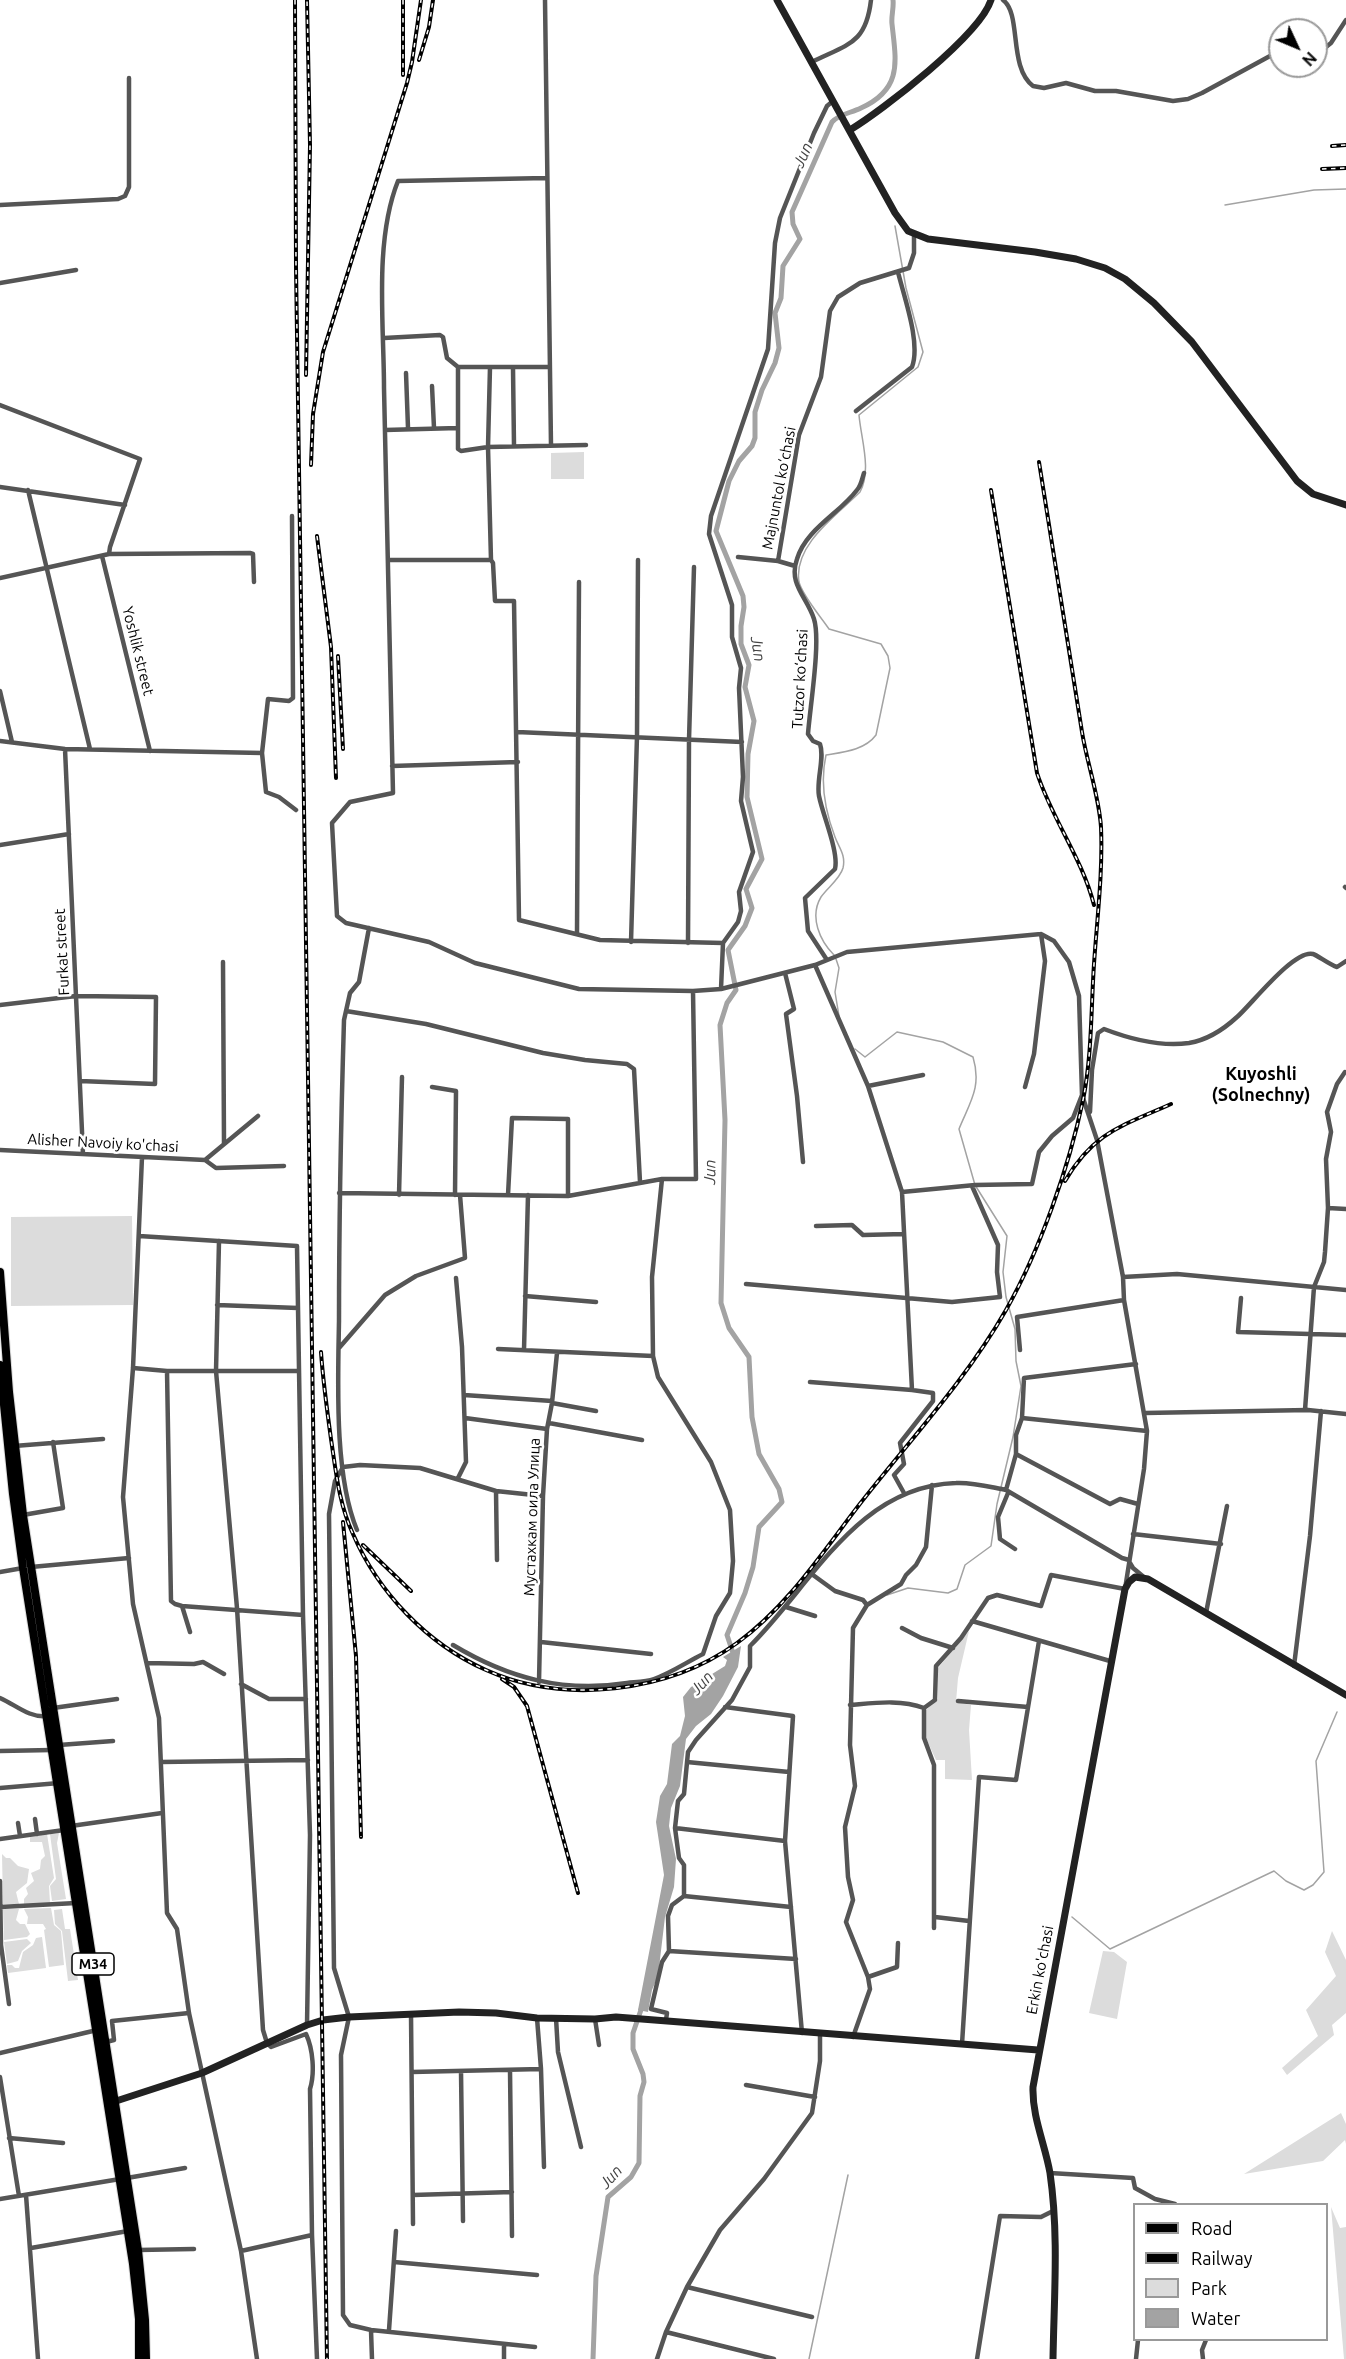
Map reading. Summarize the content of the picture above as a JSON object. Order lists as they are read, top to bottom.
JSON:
{
  "streets": {
    "main road": ["M34", "Erkin ko'chasi"],
    "street": [
      "Majnuntol ko‘chasi",
      "Yoshlik street",
      "Tutzor ko‘chasi",
      "Furkat street",
      "Alisher Navoiy ko'chasi",
      "Мустахкам оила Улица"
    ]
  },
  "crossings": [
    ["Majnuntol ko‘chasi", "Tutzor ko‘chasi"],
    ["Furkat street", "Alisher Navoiy ko'chasi"]
  ],
  "districts": ["Kuyoshli (Solnechny)"],
  "water": ["Jun"],
  "legend": [
    "Road",
    "Railway",
    "Park",
    "Water"
  ],
  "north": "bottom right"
}
